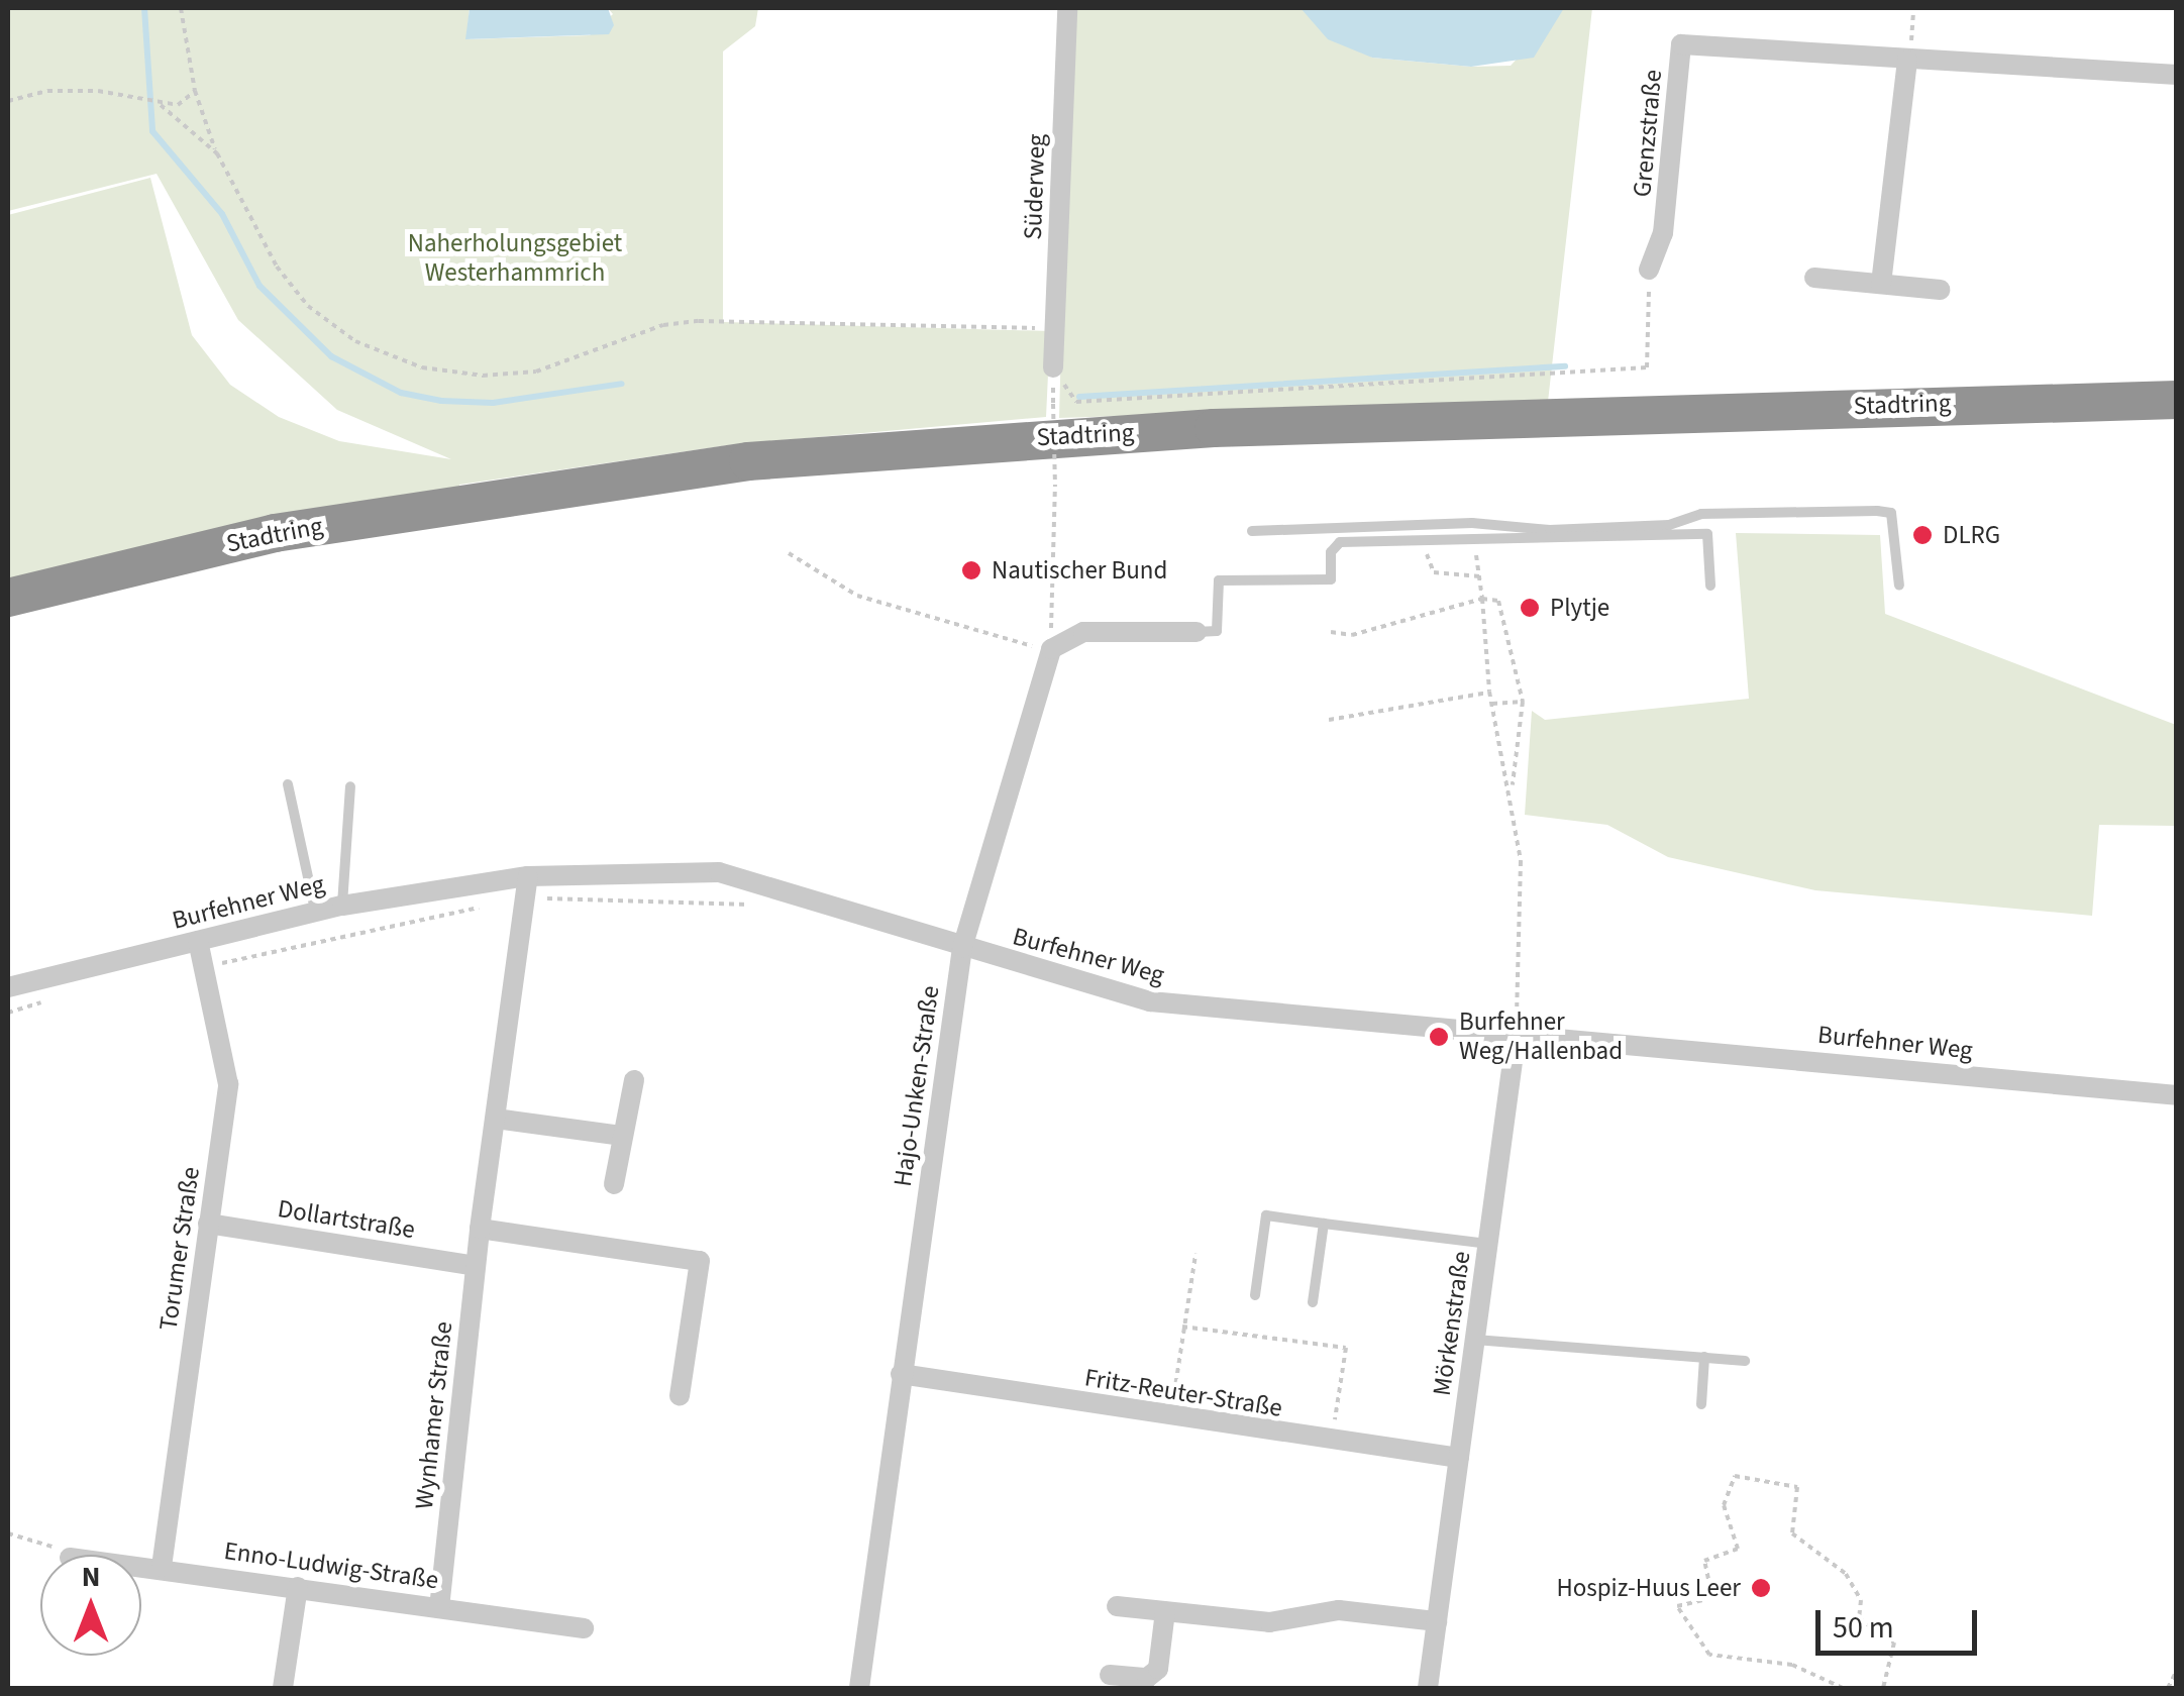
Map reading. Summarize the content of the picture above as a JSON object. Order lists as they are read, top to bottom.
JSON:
{
  "streets": {
    "highway": ["Stadtring"],
    "street": [
      "Grenzstraße",
      "Süderweg",
      "Burfehner Weg",
      "Hajo-Unken-Straße",
      "Dollartstraße",
      "Torumer Straße",
      "Mörkenstraße",
      "Fritz-Reuter-Straße",
      "Wynhamer Straße",
      "Enno-Ludwig-Straße"
    ]
  },
  "crossings": [
    ["Burfehner Weg", "Hajo-Unken-Straße"],
    ["Burfehner Weg", "Torumer Straße"],
    ["Burfehner Weg", "Mörkenstraße"],
    ["Burfehner Weg", "Wynhamer Straße"],
    ["Hajo-Unken-Straße", "Fritz-Reuter-Straße"],
    ["Dollartstraße", "Torumer Straße"],
    ["Dollartstraße", "Wynhamer Straße"],
    ["Torumer Straße", "Enno-Ludwig-Straße"],
    ["Mörkenstraße", "Fritz-Reuter-Straße"],
    ["Wynhamer Straße", "Enno-Ludwig-Straße"]
  ],
  "parks": ["Naherholungsgebiet Westerhammrich"],
  "places": [
    "DLRG",
    "Nautischer Bund",
    "Plytje",
    "Burfehner Weg/Hallenbad",
    "Hospiz-Huus Leer"
  ],
  "scale_bar": "50 m",
  "north": "top"
}
